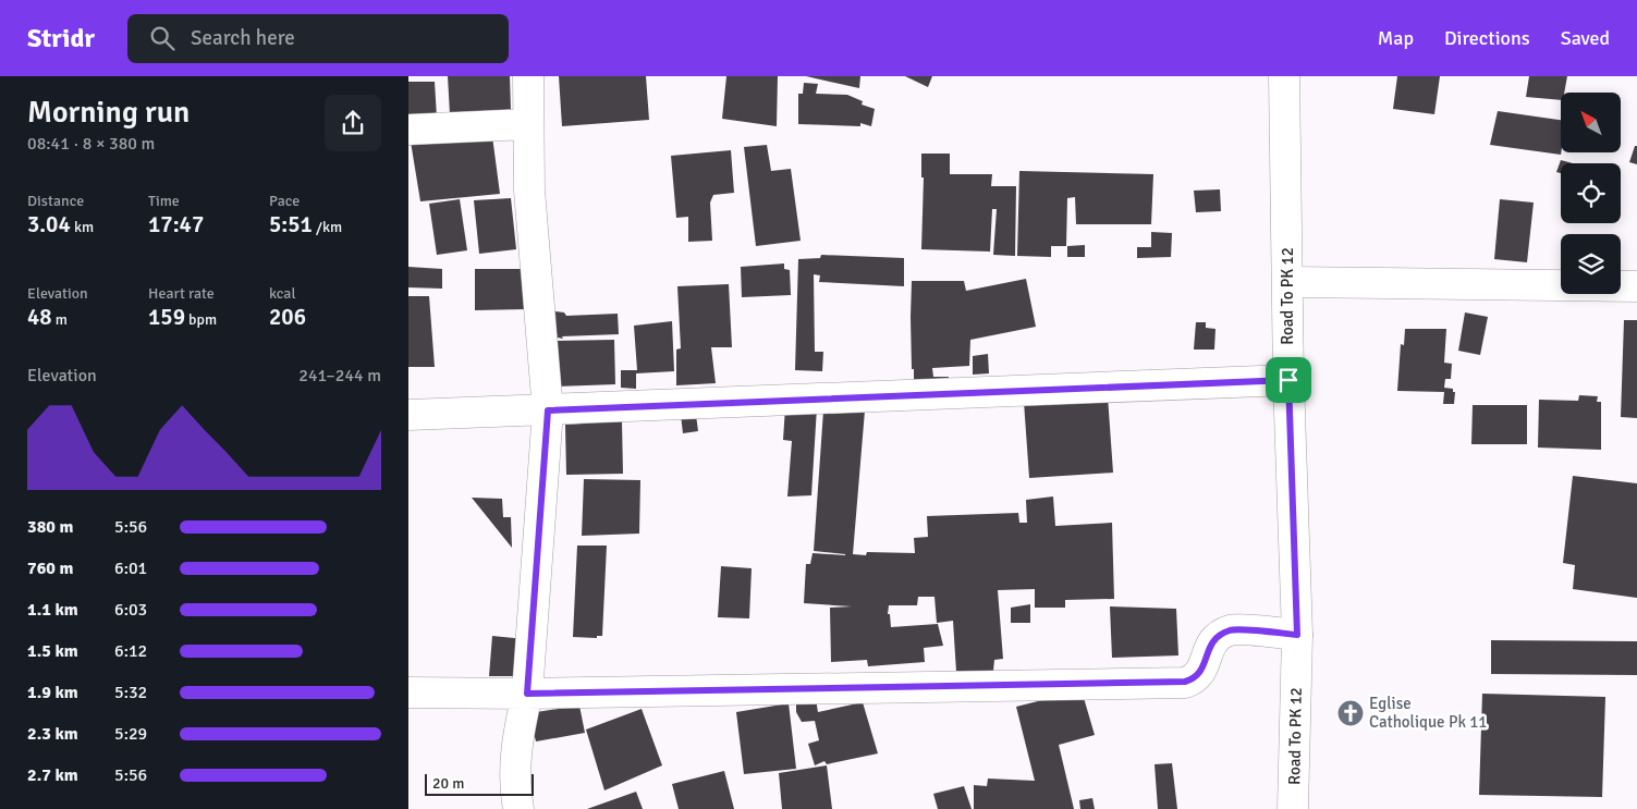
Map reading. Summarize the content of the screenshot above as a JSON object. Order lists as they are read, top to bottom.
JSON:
{
  "streets": {
    "street": ["Road To PK 12"]
  },
  "places": {
    "church": ["Eglise Catholique Pk 11"]
  },
  "scale_bar": "20 m",
  "north": "top left",
  "page": {
    "header": "Stridr",
    "search": "Search here",
    "nav": ["Map", "Directions", "Saved"],
    "heading": ["Morning run", "08:41 · 8 × 380 m"],
    "stats": [
      ["Distance", "3.04 km"],
      ["Time", "17:47"],
      ["Pace", "5:51 /km"],
      ["Elevation", "48 m"],
      ["Heart rate", "159 bpm"],
      ["kcal", "206"]
    ],
    "chart": ["Elevation", "241–244 m"],
    "list": [
      {
        "name": "380 m",
        "note": "5:56"
      },
      {
        "name": "760 m",
        "note": "6:01"
      },
      {
        "name": "1.1 km",
        "note": "6:03"
      },
      {
        "name": "1.5 km",
        "note": "6:12"
      },
      {
        "name": "1.9 km",
        "note": "5:32"
      },
      {
        "name": "2.3 km",
        "note": "5:29"
      },
      {
        "name": "2.7 km",
        "note": "5:56"
      }
    ],
    "scale": "20 m"
  }
}
